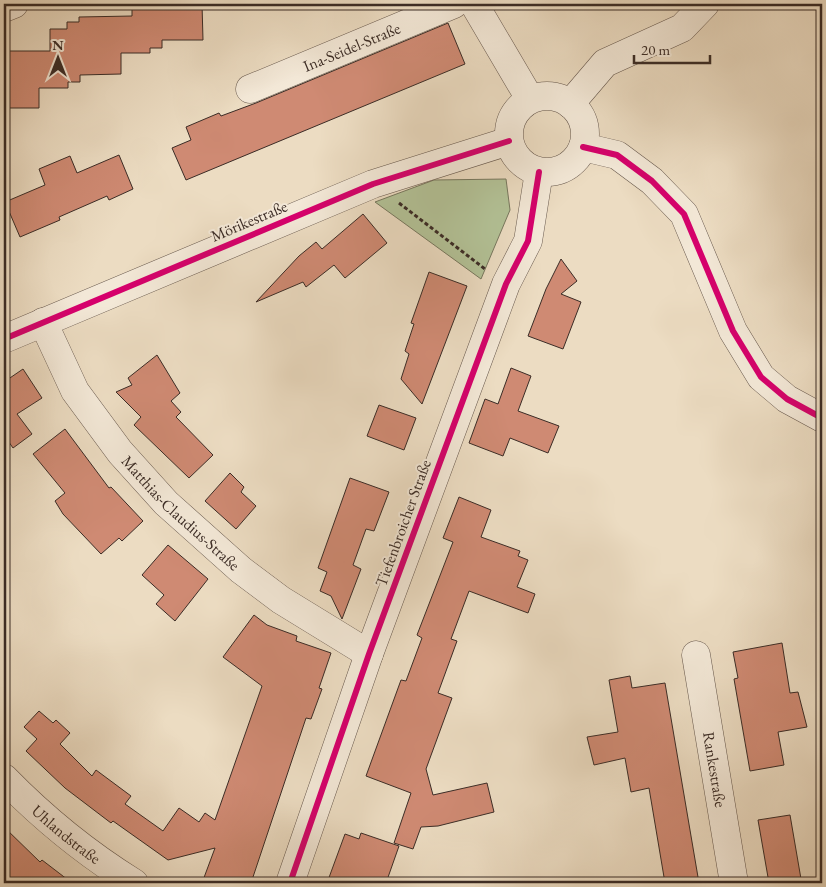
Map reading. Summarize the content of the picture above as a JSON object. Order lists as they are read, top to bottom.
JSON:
{
  "streets": {
    "street": [
      "Ina-Seidel-Straße",
      "Mörikestraße",
      "Matthias-Claudius-Straße",
      "Tiefenbroicher Straße",
      "Rankestraße",
      "Uhlandstraße"
    ]
  },
  "crossings": [
    ["Mörikestraße", "Matthias-Claudius-Straße"],
    ["Mörikestraße", "Tiefenbroicher Straße"],
    ["Matthias-Claudius-Straße", "Tiefenbroicher Straße"]
  ],
  "scale_bar": "20 m",
  "north": "top"
}
